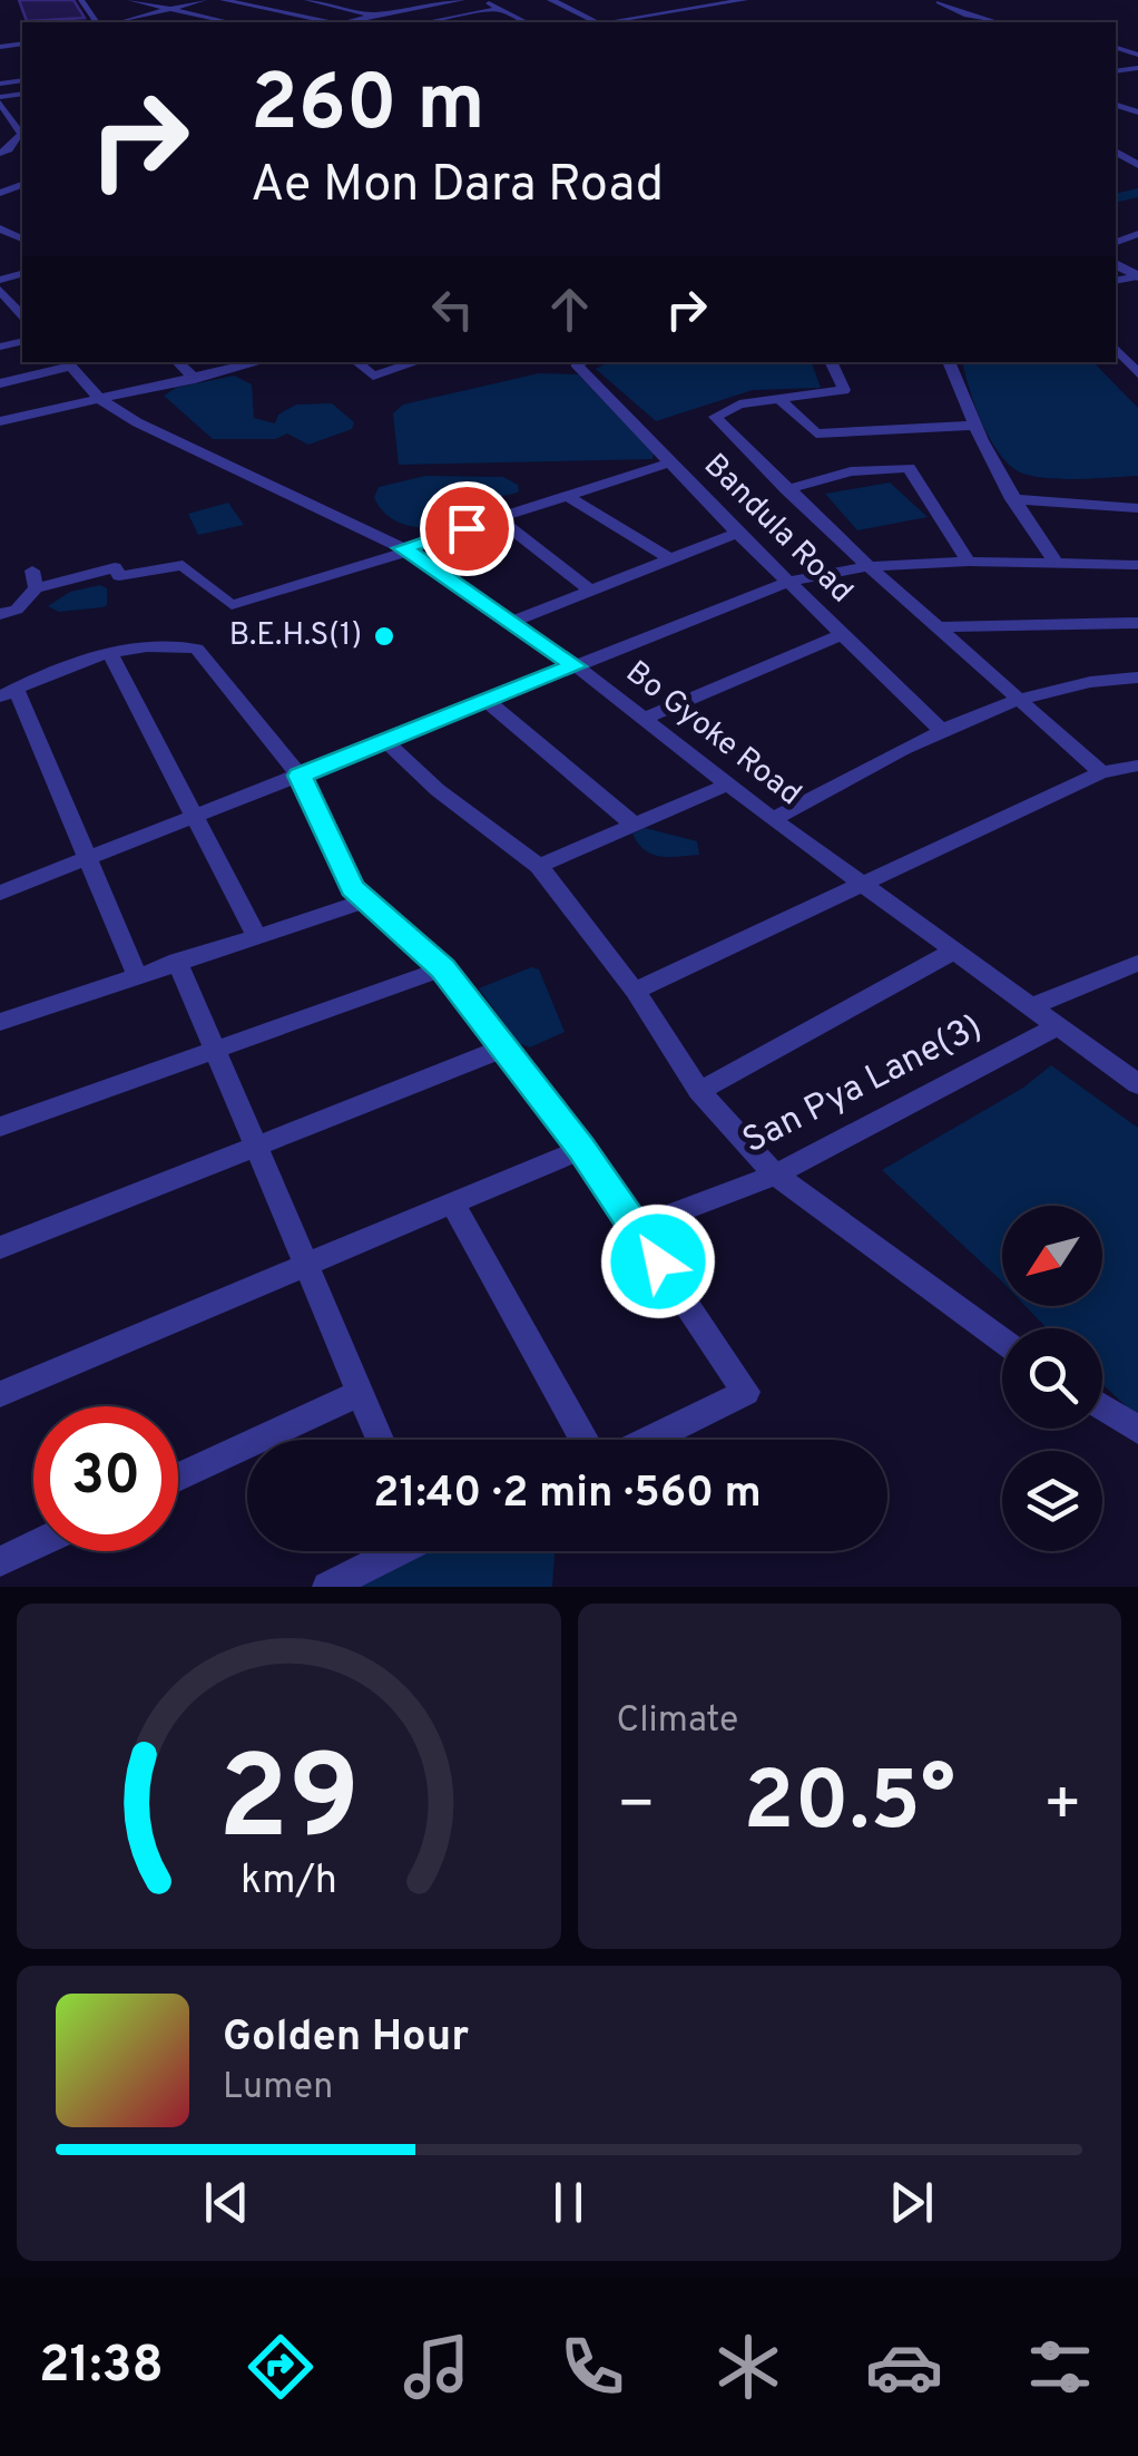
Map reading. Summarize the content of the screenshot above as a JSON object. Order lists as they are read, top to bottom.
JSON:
{
  "streets": {
    "street": ["Bandula Road", "Bo Gyoke Road", "San Pya Lane(3)"]
  },
  "crossings": [
    ["Bo Gyoke Road", "San Pya Lane(3)"]
  ],
  "places": ["B.E.H.S(1)"],
  "north": "bottom left",
  "page": {
    "turn": ["260 m", "Ae Mon Dara Road"],
    "limit": "30",
    "trip": "21:40 · 2 min · 560 m",
    "tile": "Climate",
    "heat": ["−", "20.5°", "+"],
    "song": ["Golden Hour", "Lumen"],
    "tabs": "21:38",
    "gauge": ["29", "km/h"]
  }
}
